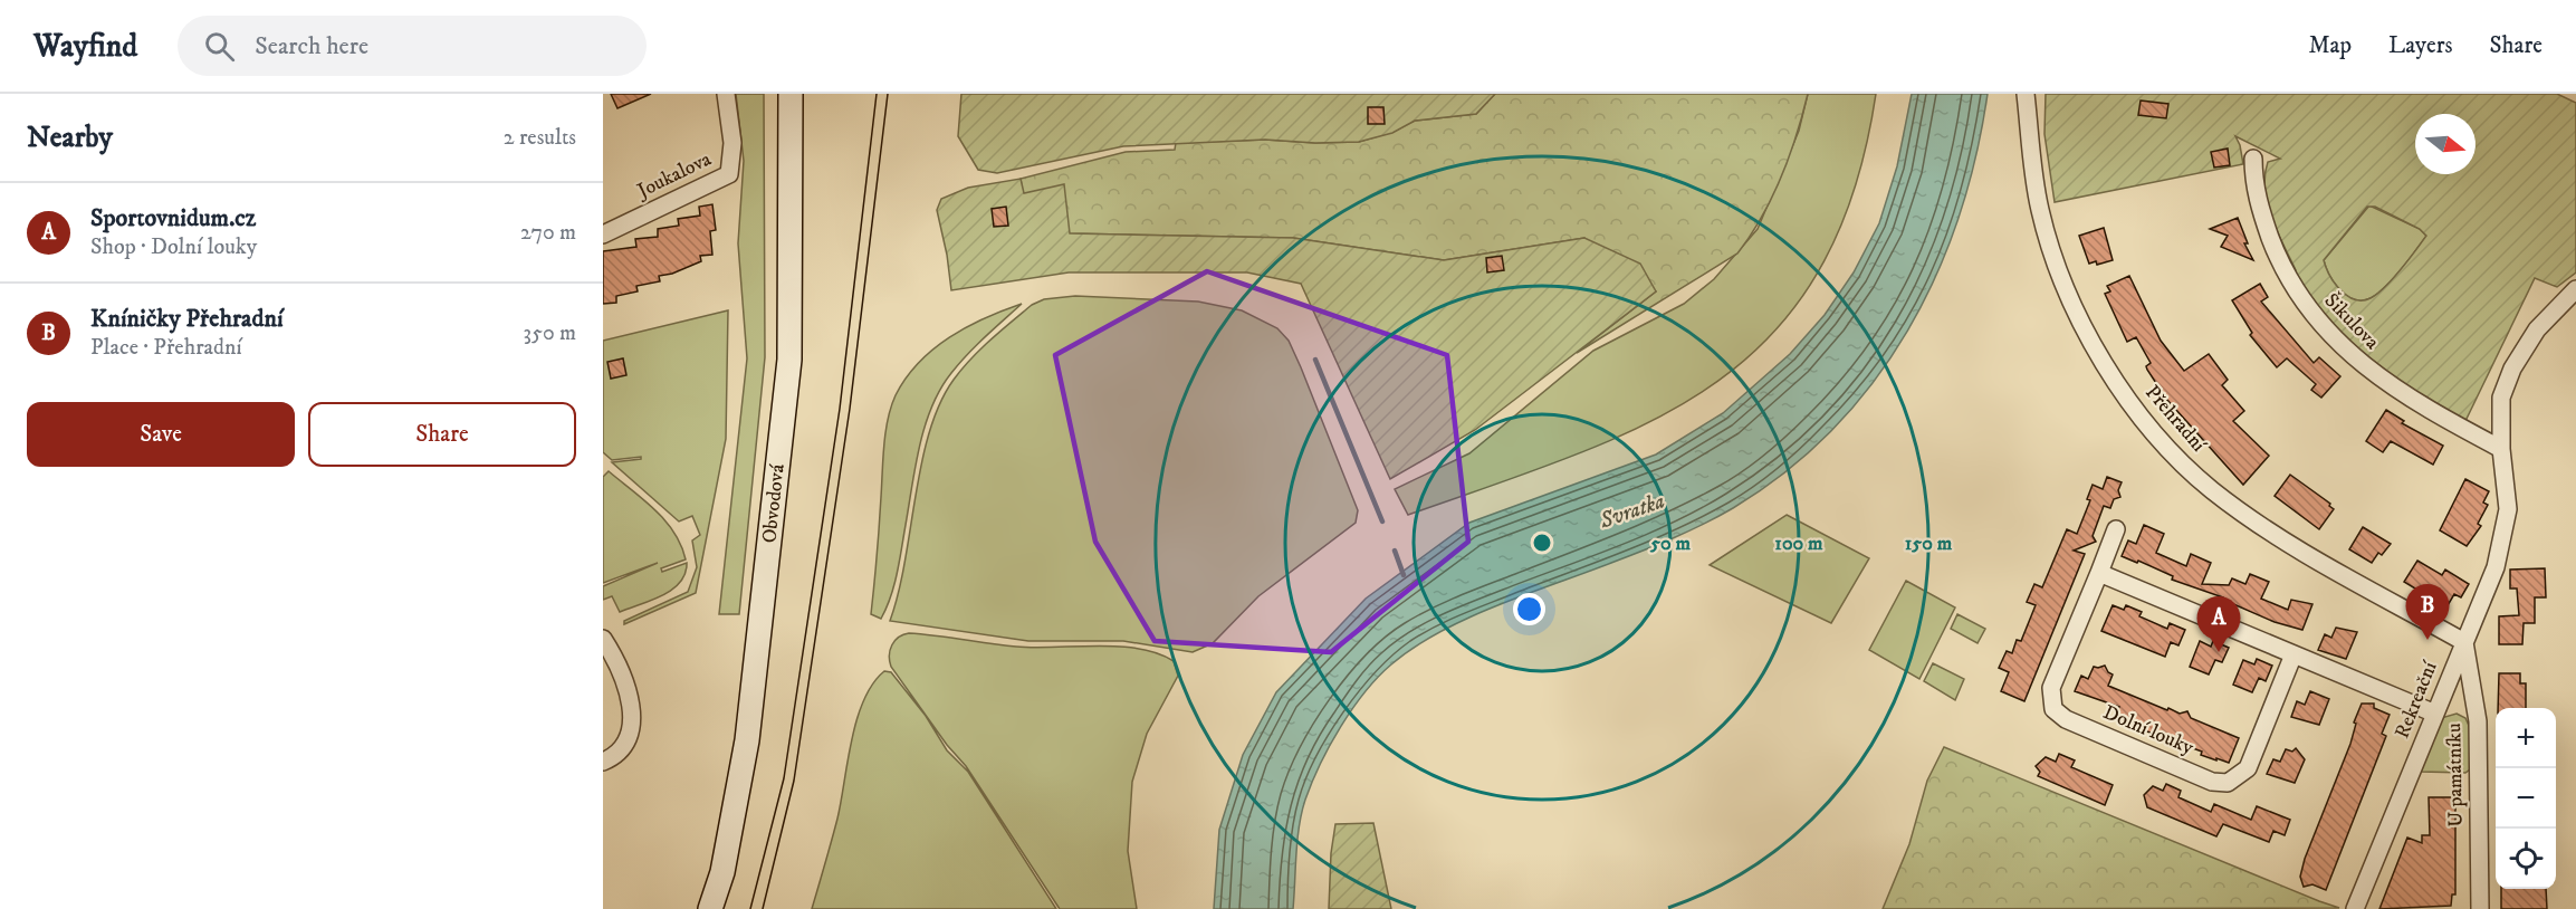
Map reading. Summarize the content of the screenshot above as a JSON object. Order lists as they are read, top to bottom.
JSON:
{
  "streets": {
    "main road": ["Obvodová"],
    "street": [
      "Joukalova",
      "Šikulova",
      "Přehradní",
      "Rekreační",
      "Dolní louky",
      "U památníku"
    ]
  },
  "crossings": [
    ["Šikulova", "Rekreační"],
    ["Přehradní", "Rekreační"],
    ["Přehradní", "U památníku"],
    ["Rekreační", "U památníku"]
  ],
  "water": ["Svratka"],
  "north": "right",
  "page": {
    "header": "Wayfind",
    "search": "Search here",
    "nav": ["Map", "Layers", "Share"],
    "heading": ["Nearby", "2 results"],
    "list": [
      {
        "mark": "A",
        "name": "Sportovnidum.cz",
        "note": "Shop · Dolní louky",
        "value": "270 m"
      },
      {
        "mark": "B",
        "name": "Kníničky Přehradní",
        "note": "Place · Přehradní",
        "value": "350 m"
      }
    ],
    "buttons": ["Save", "Share"],
    "pins": ["B", "A"],
    "map_buttons": ["+", "−"]
  },
  "rings": ["50 m", "100 m", "150 m"]
}
